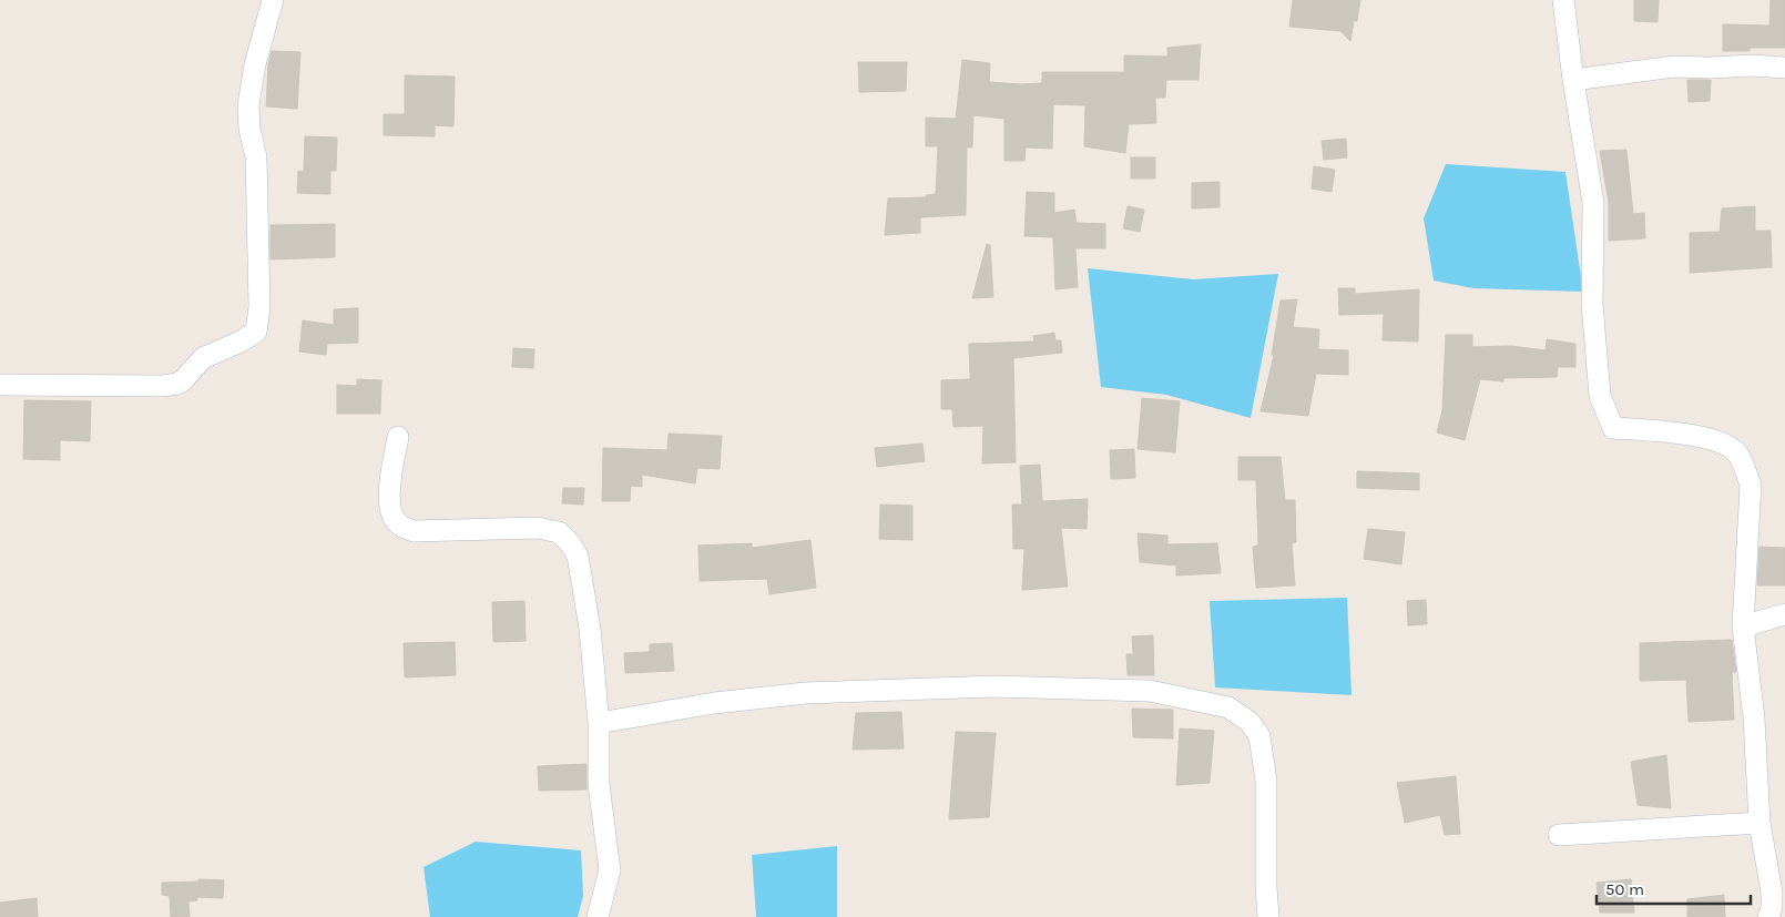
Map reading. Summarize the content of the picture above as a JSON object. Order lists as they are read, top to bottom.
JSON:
{
  "scale_bar": "50 m"
}
